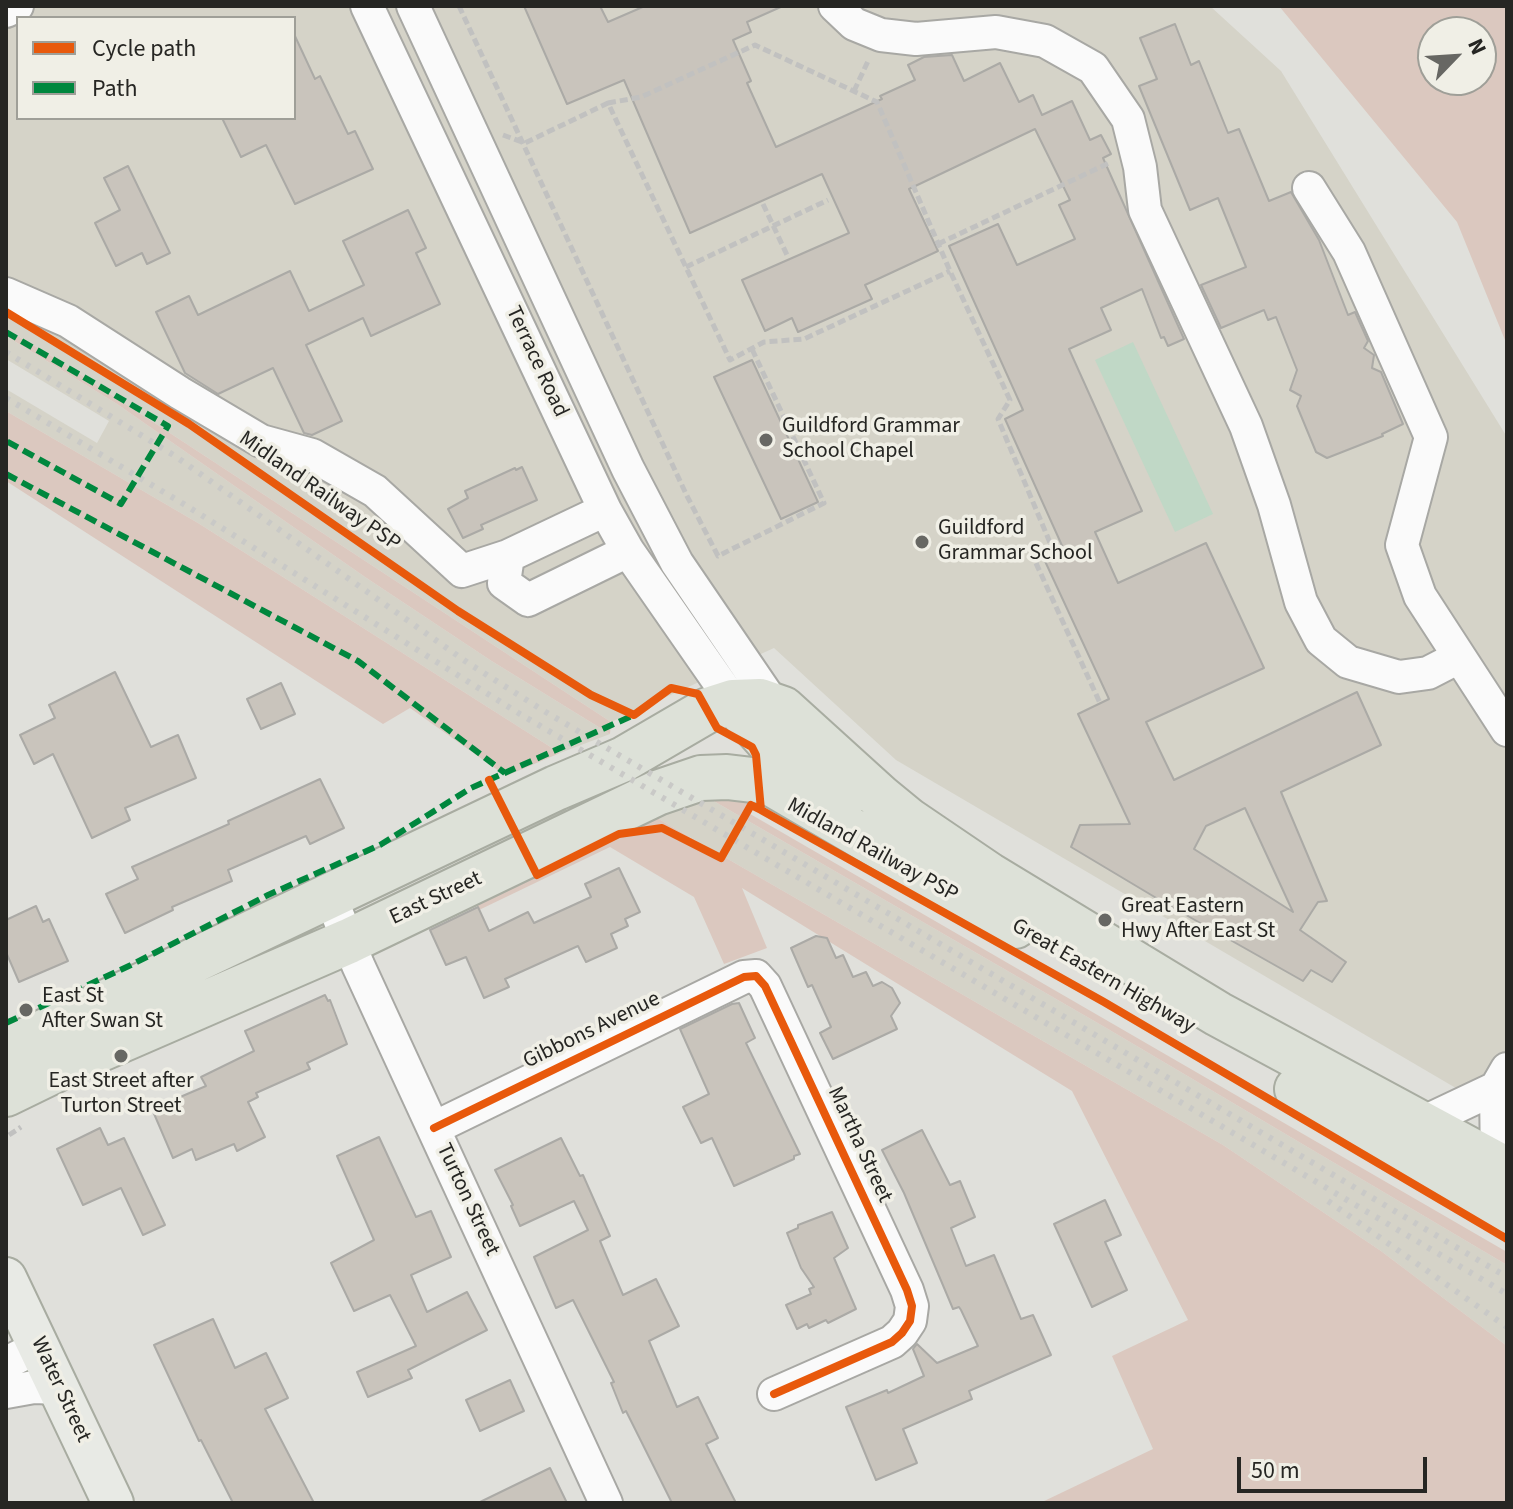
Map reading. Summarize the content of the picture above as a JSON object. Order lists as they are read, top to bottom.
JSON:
{
  "streets": {
    "highway": ["East Street", "Great Eastern Highway"],
    "main road": ["Water Street"],
    "street": [
      "Terrace Road",
      "Gibbons Avenue",
      "Martha Street",
      "Turton Street"
    ],
    "cycle path": ["Midland Railway PSP"]
  },
  "crossings": [
    ["Terrace Road", "Great Eastern Highway"],
    ["East Street", "Great Eastern Highway"],
    ["East Street", "Turton Street"],
    ["Gibbons Avenue", "Martha Street"],
    ["Gibbons Avenue", "Turton Street"]
  ],
  "places": [
    "Guildford Grammar School Chapel",
    "Guildford Grammar School",
    "Great Eastern Hwy After East St",
    "East St After Swan St",
    "East Street after Turton Street"
  ],
  "legend": ["Cycle path", "Path"],
  "scale_bar": "50 m",
  "north": "top right"
}
